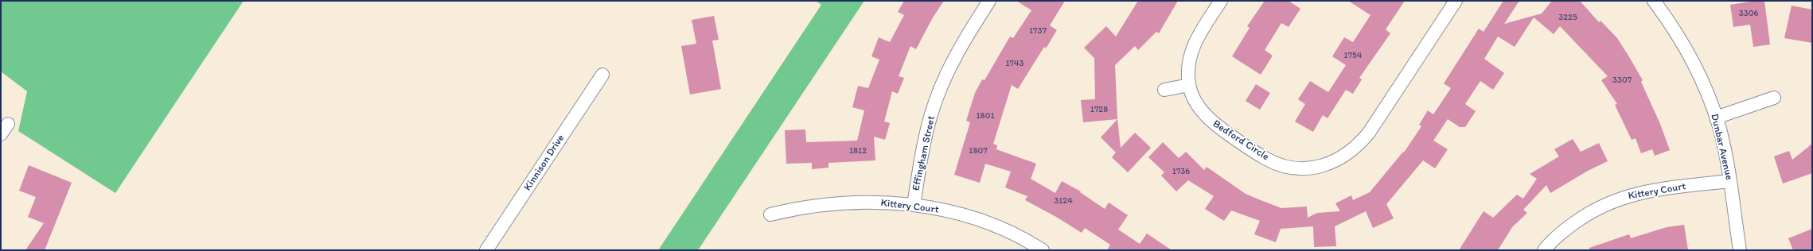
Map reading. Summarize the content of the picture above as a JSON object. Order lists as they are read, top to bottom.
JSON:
{
  "streets": {
    "street": [
      "Bedford Circle",
      "Dunbar Avenue",
      "Effingham Street",
      "Kinnison Drive",
      "Kittery Court"
    ]
  },
  "crossings": [
    ["Dunbar Avenue", "Kittery Court"],
    ["Effingham Street", "Kittery Court"]
  ],
  "house_numbers": [
    "3306",
    "3225",
    "1737",
    "1754",
    "1743",
    "3307",
    "1728",
    "1801",
    "1812",
    "1807",
    "1736",
    "3124"
  ]
}
